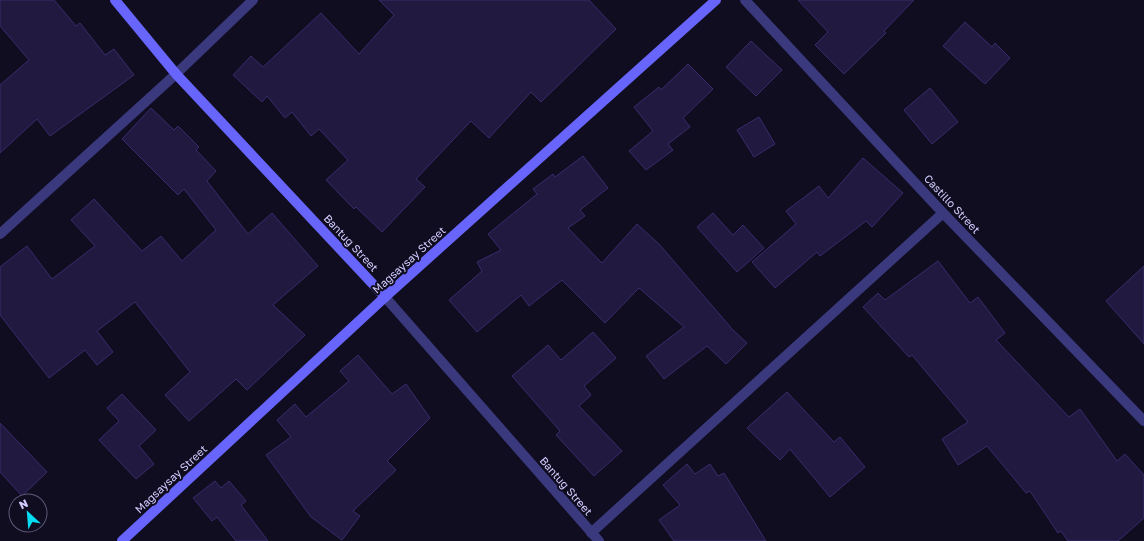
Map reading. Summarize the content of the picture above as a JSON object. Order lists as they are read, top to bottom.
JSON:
{
  "streets": {
    "street": ["Castillo Street", "Bantug Street", "Magsaysay Street"]
  },
  "crossings": [
    ["Bantug Street", "Magsaysay Street"]
  ],
  "north": "top left"
}
